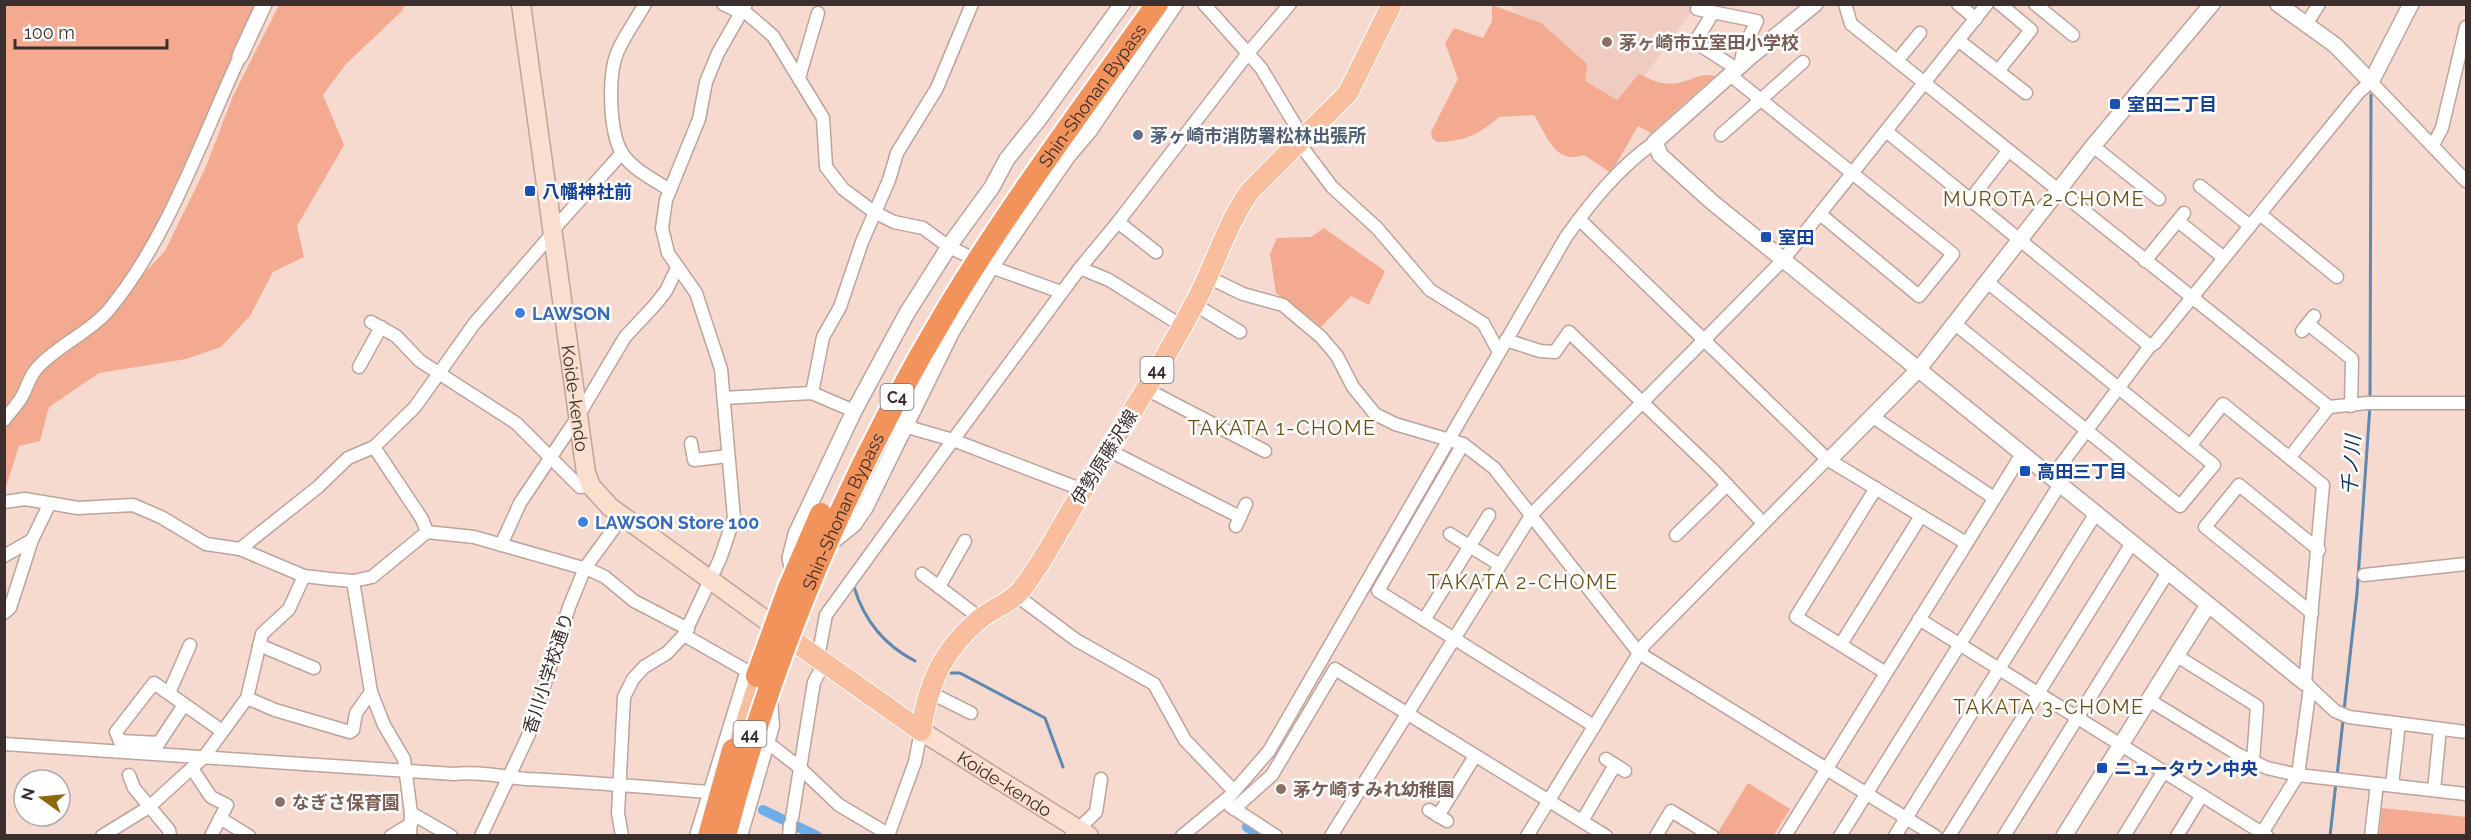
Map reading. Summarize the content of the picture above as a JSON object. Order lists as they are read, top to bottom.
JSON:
{
  "streets": {
    "highway": ["Shin-Shonan Bypass", "C4"],
    "main road": ["44", "Koide-kendo", "伊勢原藤沢線"],
    "street": ["香川小学校通り"]
  },
  "crossings": [
    ["Shin-Shonan Bypass", "44"],
    ["44", "Koide-kendo"],
    ["Koide-kendo", "伊勢原藤沢線"],
    ["Koide-kendo", "香川小学校通り"]
  ],
  "districts": [
    "MUROTA 2-CHOME",
    "TAKATA 1-CHOME",
    "TAKATA 2-CHOME",
    "TAKATA 3-CHOME"
  ],
  "water": ["千ノ川"],
  "places": {
    "other": [
      "茅ヶ崎市立室田小学校",
      "茅ヶ崎市消防署松林出張所",
      "LAWSON",
      "LAWSON Store 100",
      "茅ケ崎すみれ幼稚園",
      "なぎさ保育園"
    ],
    "transit": [
      "室田二丁目",
      "八幡神社前",
      "室田",
      "高田三丁目",
      "ニュータウン中央"
    ]
  },
  "scale_bar": "100 m",
  "north": "left"
}
